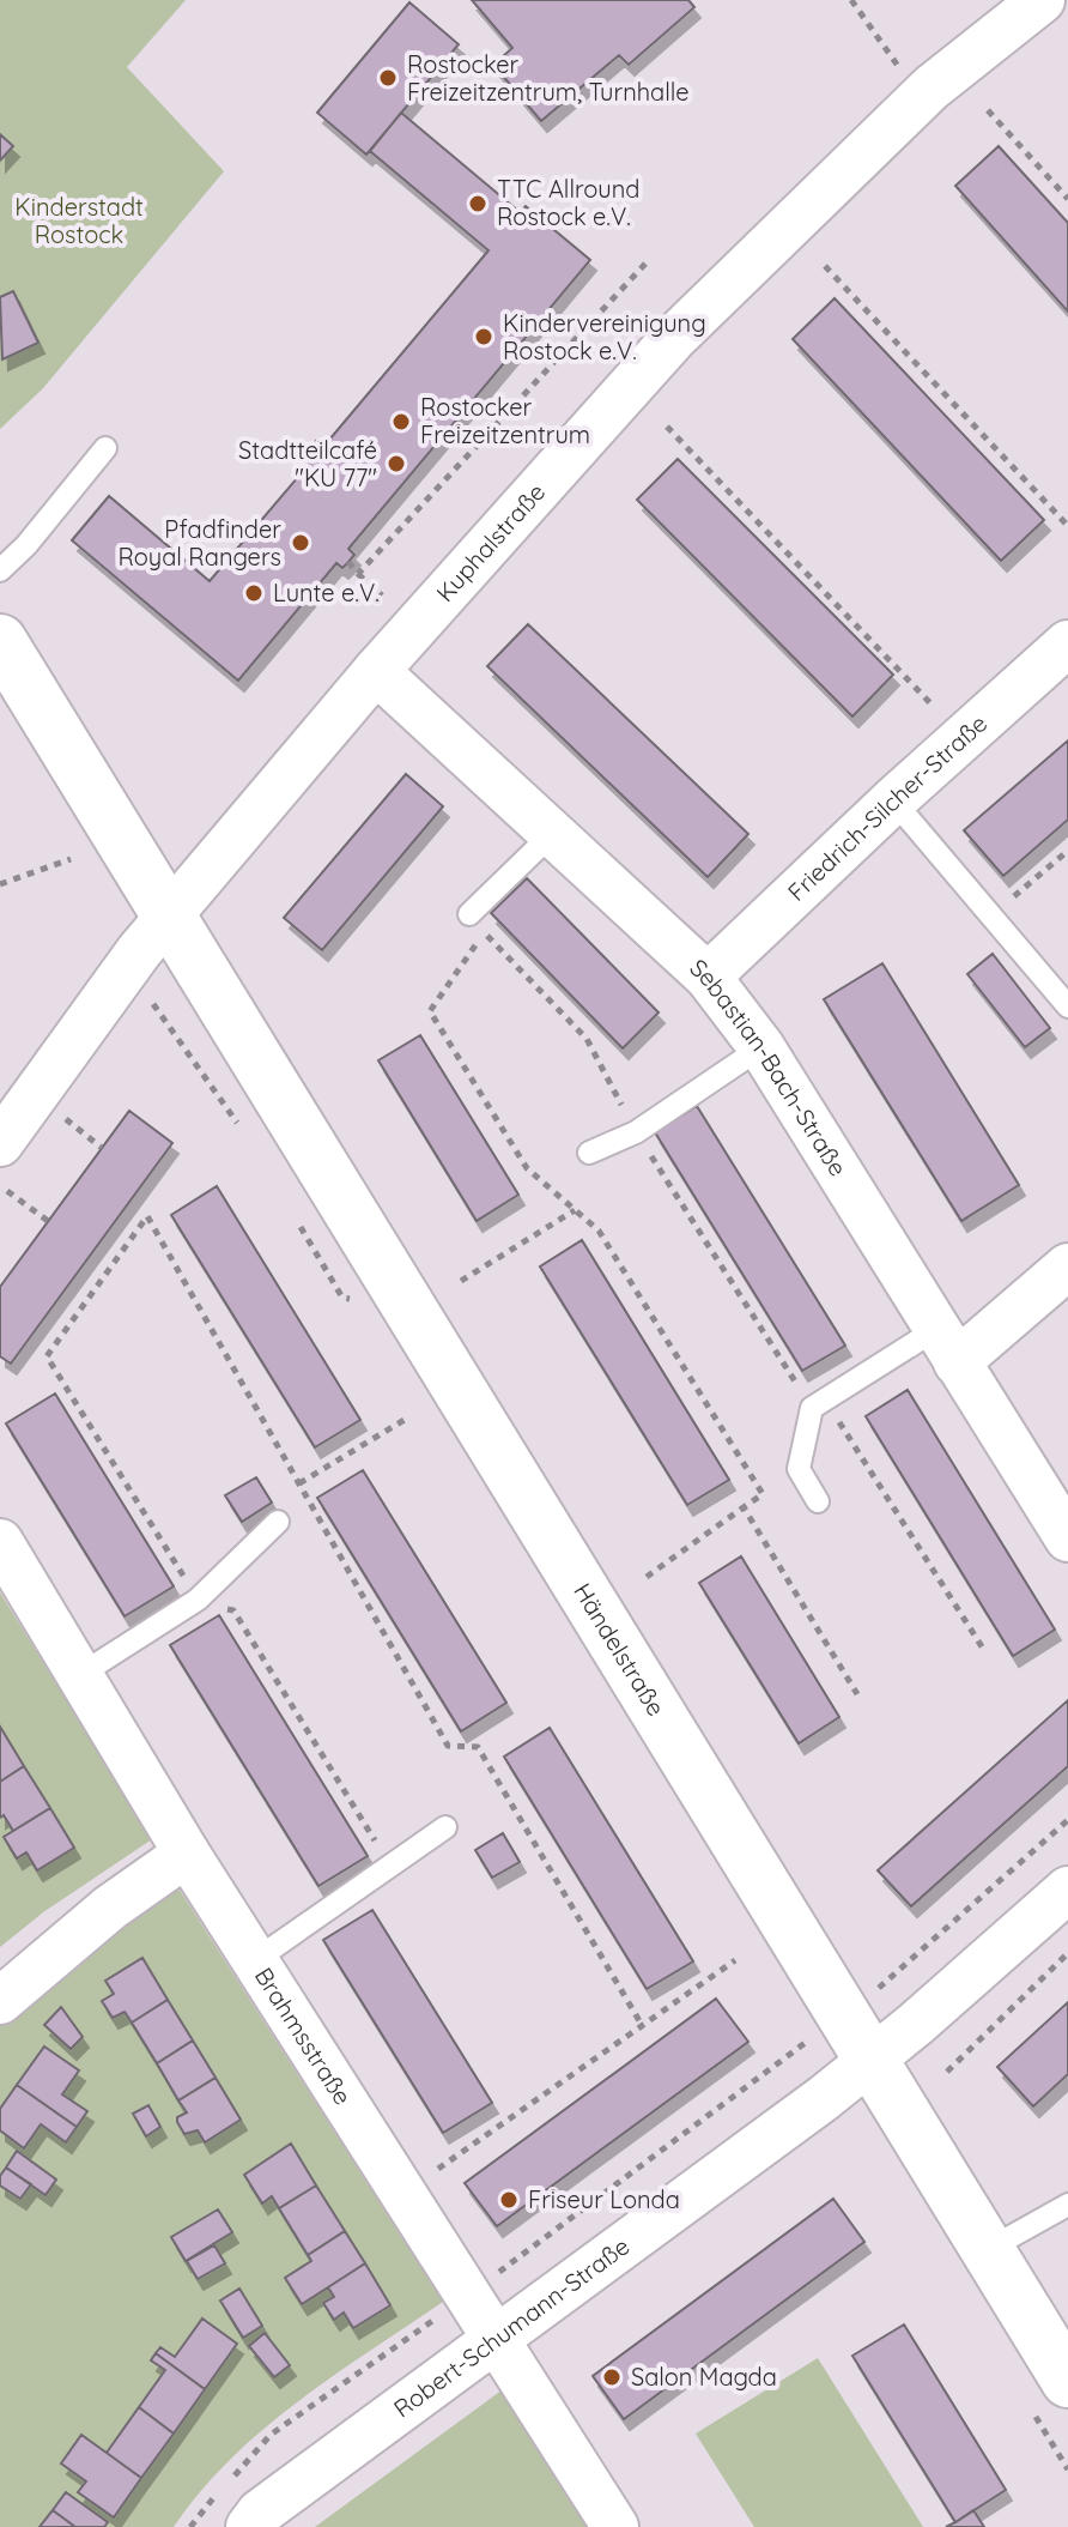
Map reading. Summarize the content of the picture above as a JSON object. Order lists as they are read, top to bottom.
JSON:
{
  "streets": {
    "street": [
      "Kuphalstraße",
      "Friedrich-Silcher-Straße",
      "Sebastian-Bach-Straße",
      "Händelstraße",
      "Brahmsstraße",
      "Robert-Schumann-Straße"
    ]
  },
  "crossings": [
    ["Kuphalstraße", "Sebastian-Bach-Straße"],
    ["Kuphalstraße", "Händelstraße"],
    ["Friedrich-Silcher-Straße", "Sebastian-Bach-Straße"],
    ["Händelstraße", "Robert-Schumann-Straße"],
    ["Brahmsstraße", "Robert-Schumann-Straße"]
  ],
  "parks": ["Kinderstadt Rostock"],
  "places": [
    "Rostocker Freizeitzentrum, Turnhalle",
    "TTC Allround Rostock e.V.",
    "Kindervereinigung Rostock e.V.",
    "Rostocker Freizeitzentrum",
    "Stadtteilcafé \"KU 77\"",
    "Pfadfinder Royal Rangers",
    "Lunte e.V.",
    "Friseur Londa",
    "Salon Magda"
  ]
}
